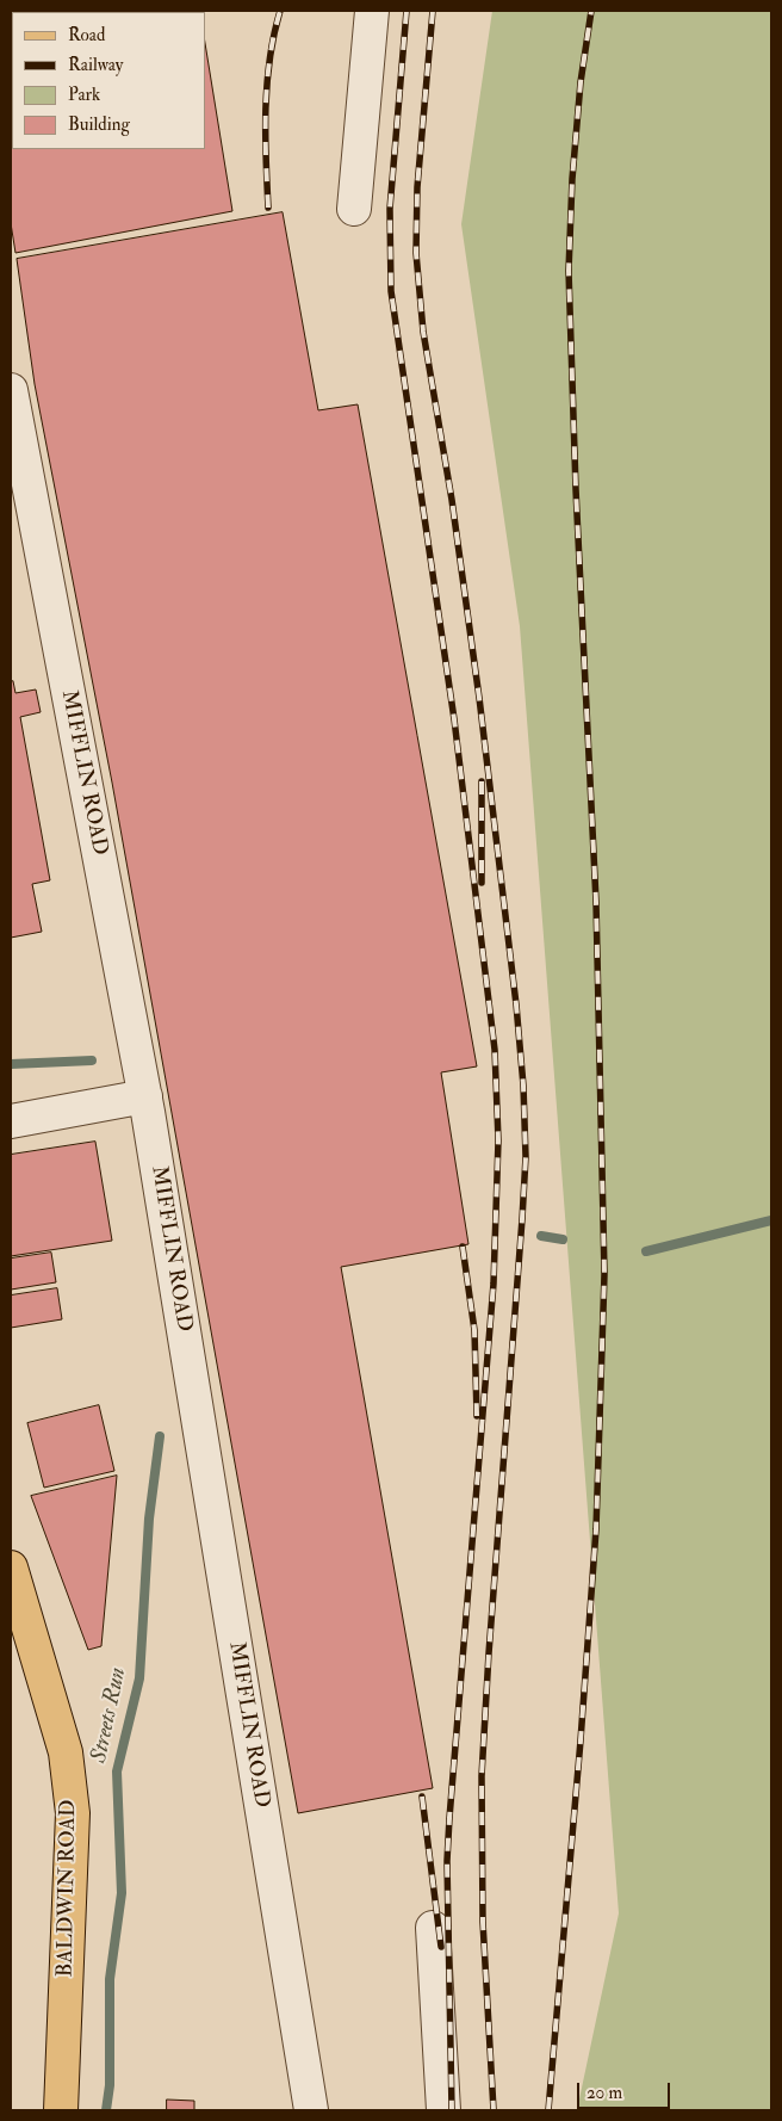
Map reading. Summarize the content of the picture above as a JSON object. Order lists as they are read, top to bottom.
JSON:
{
  "streets": {
    "main road": ["BALDWIN ROAD"],
    "street": ["MIFFLIN ROAD"]
  },
  "water": ["Streets Run"],
  "legend": [
    "Road",
    "Railway",
    "Park",
    "Building"
  ],
  "scale_bar": "20 m"
}
